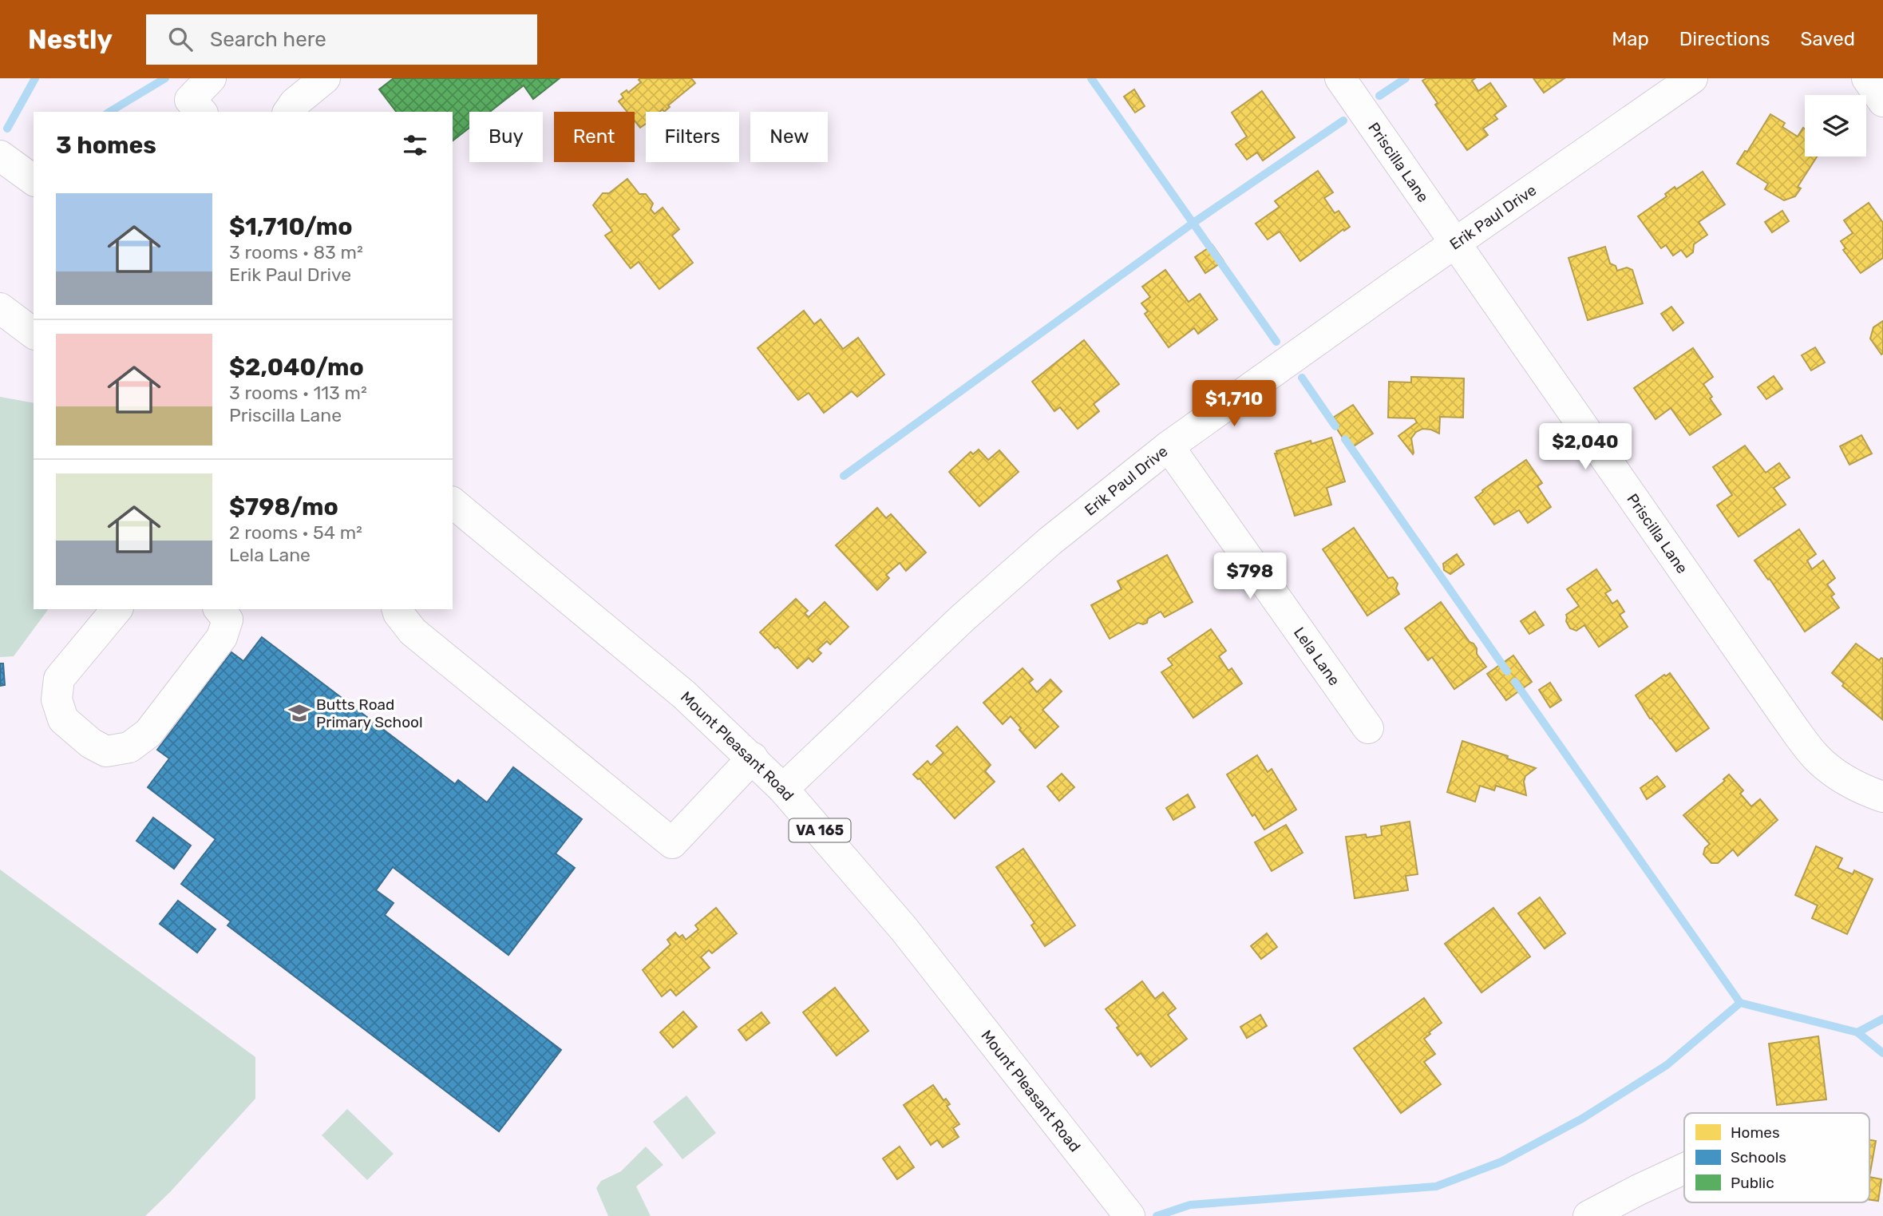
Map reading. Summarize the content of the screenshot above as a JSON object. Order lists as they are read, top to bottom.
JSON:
{
  "streets": {
    "main road": [
      "Priscilla Lane",
      "Erik Paul Drive",
      "Lela Lane",
      "Mount Pleasant Road",
      "VA 165"
    ]
  },
  "crossings": [
    ["Priscilla Lane", "Erik Paul Drive"],
    ["Erik Paul Drive", "Lela Lane"],
    ["Erik Paul Drive", "Mount Pleasant Road"]
  ],
  "places": {
    "school or university": ["Butts Road Primary School"]
  },
  "legend": ["Homes", "Schools", "Public"],
  "page": {
    "header": "Nestly",
    "search": "Search here",
    "nav": ["Map", "Directions", "Saved"],
    "chip": [
      "Buy",
      "Rent",
      "Filters",
      "New"
    ],
    "heading": "3 homes",
    "list": [
      {
        "name": "$1,710/mo",
        "note": "3 rooms · 83 m² · Erik Paul Drive"
      },
      {
        "name": "$2,040/mo",
        "note": "3 rooms · 113 m² · Priscilla Lane"
      },
      {
        "name": "$798/mo",
        "note": "2 rooms · 54 m² · Lela Lane"
      }
    ],
    "price": ["$1,710", "$2,040", "$798"]
  }
}
